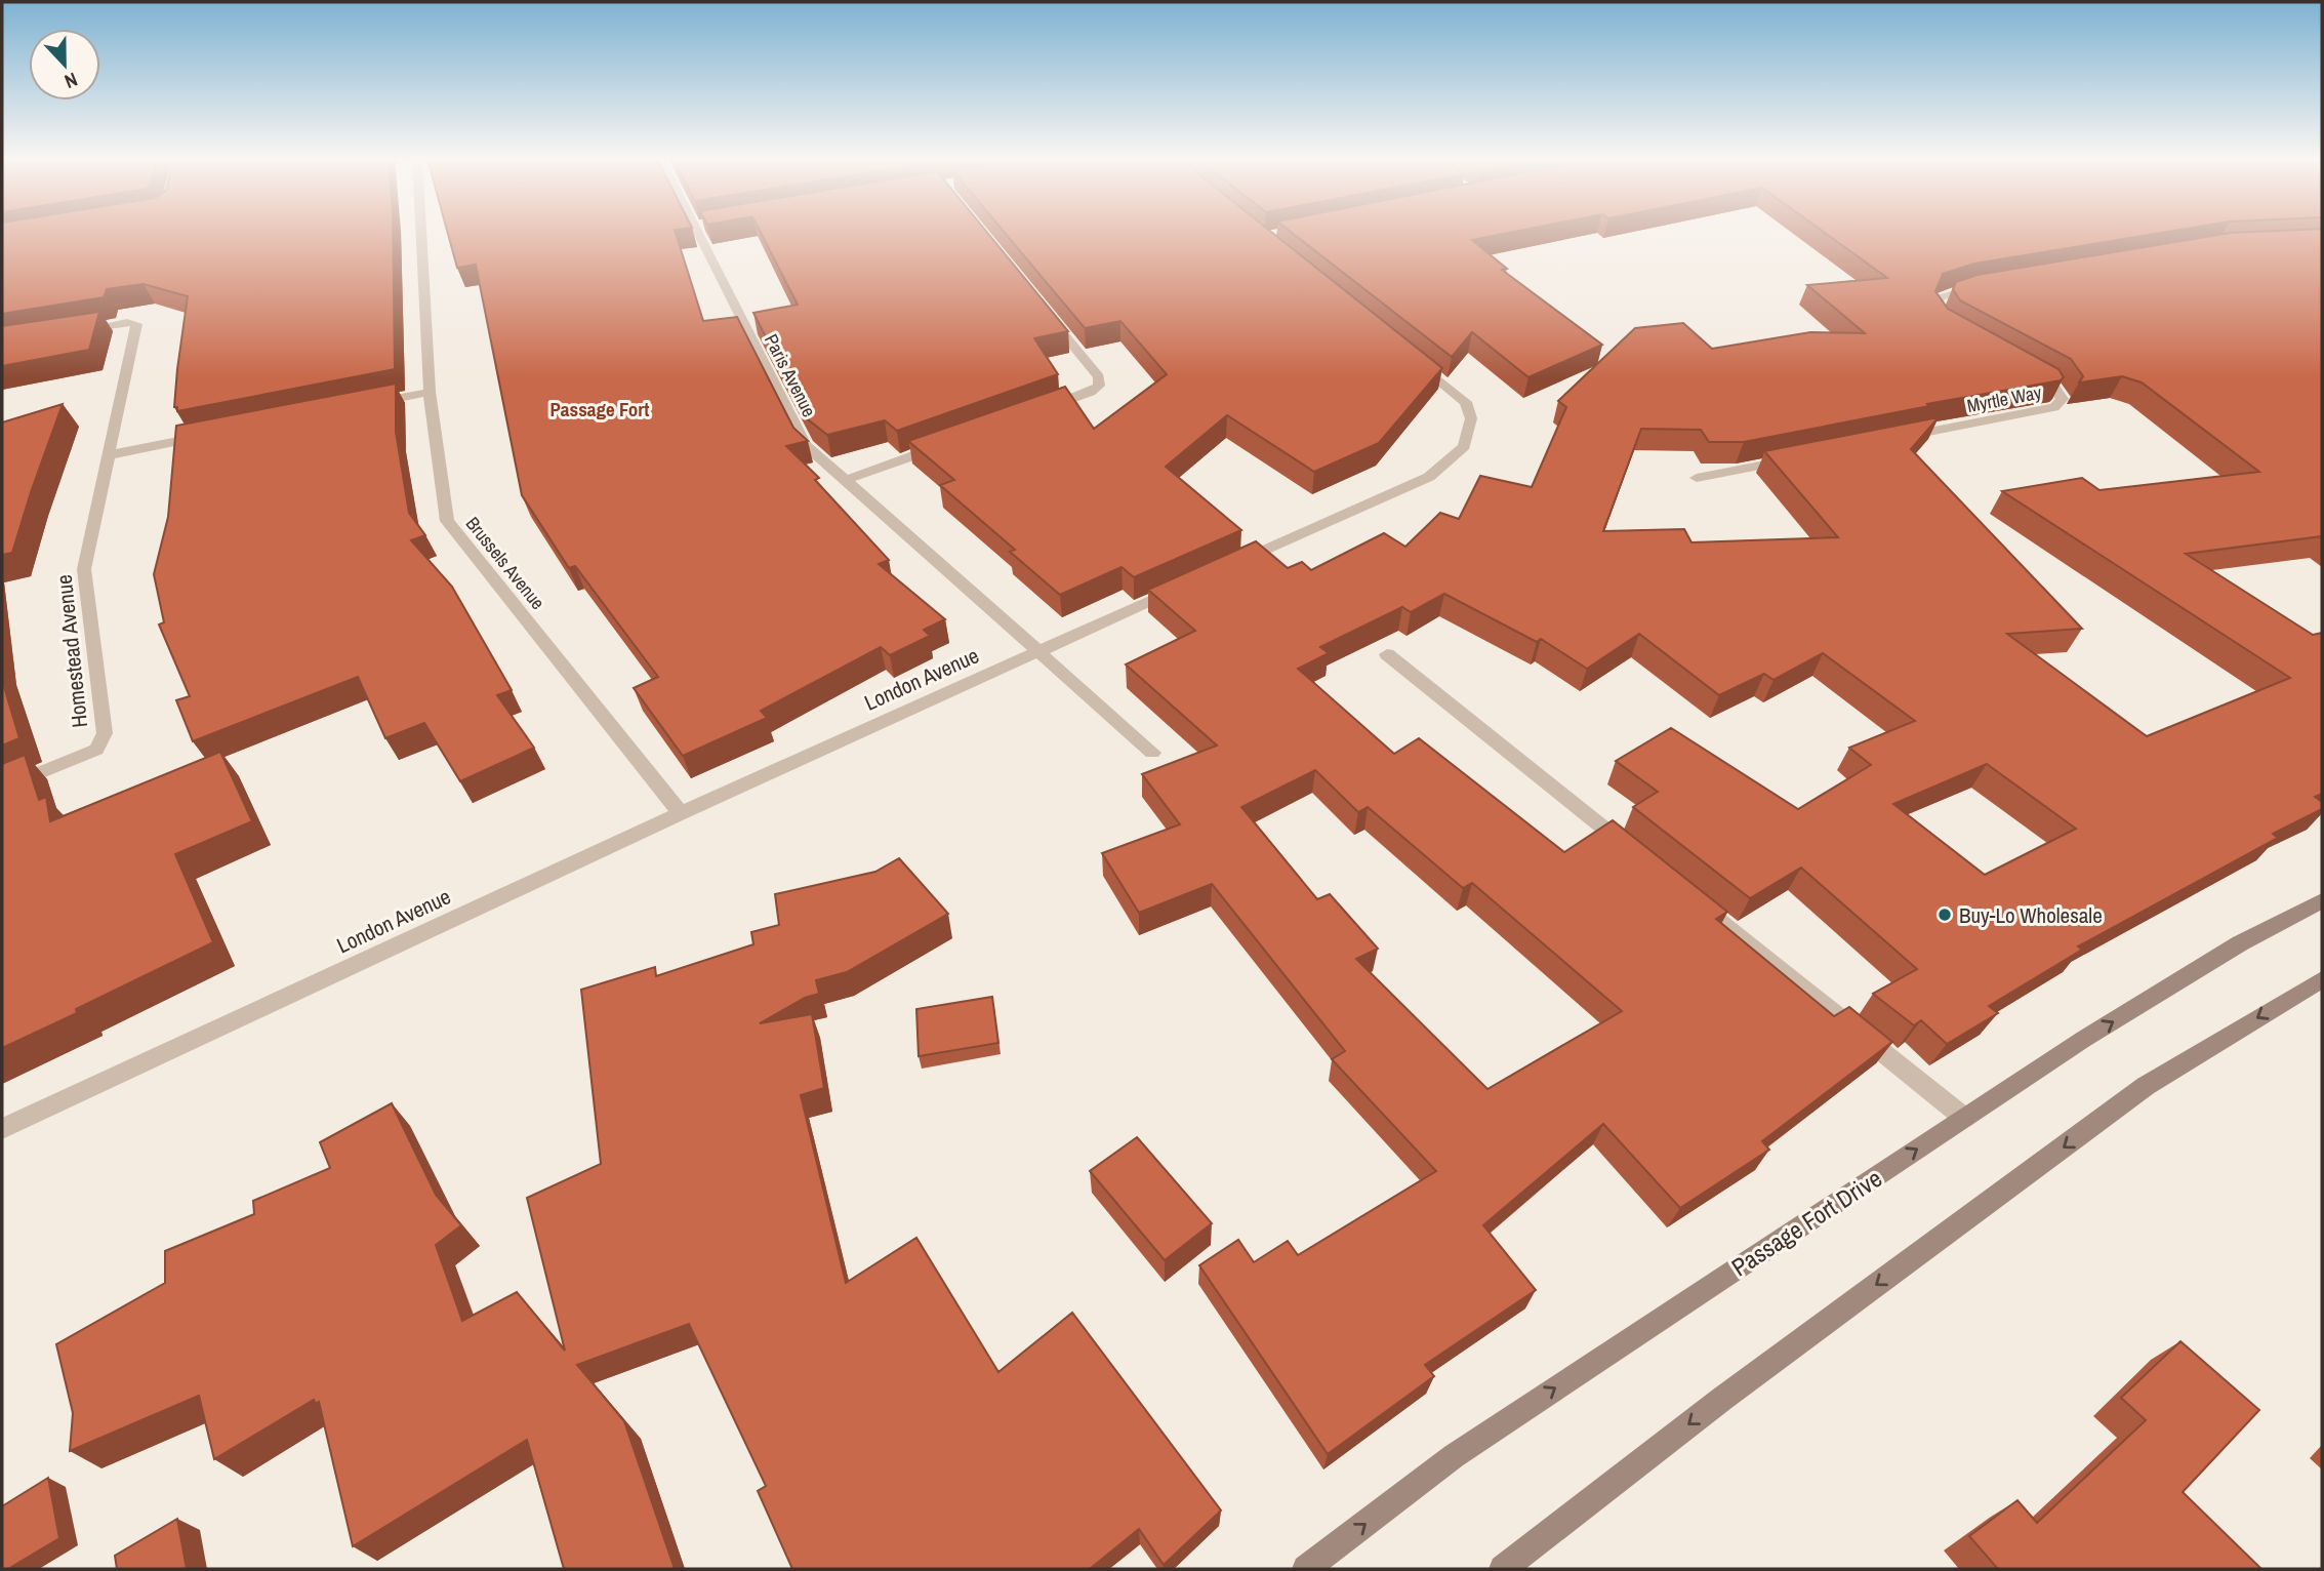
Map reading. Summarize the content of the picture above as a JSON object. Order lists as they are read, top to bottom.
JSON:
{
  "streets": {
    "main road": ["Passage Fort Drive"],
    "street": [
      "Paris Avenue",
      "Myrtle Way",
      "Brussels Avenue",
      "Homestead Avenue",
      "London Avenue"
    ]
  },
  "crossings": [
    ["Paris Avenue", "London Avenue"],
    ["Brussels Avenue", "London Avenue"]
  ],
  "districts": ["Passage Fort"],
  "places": ["Buy-Lo Wholesale"],
  "north": "bottom"
}
